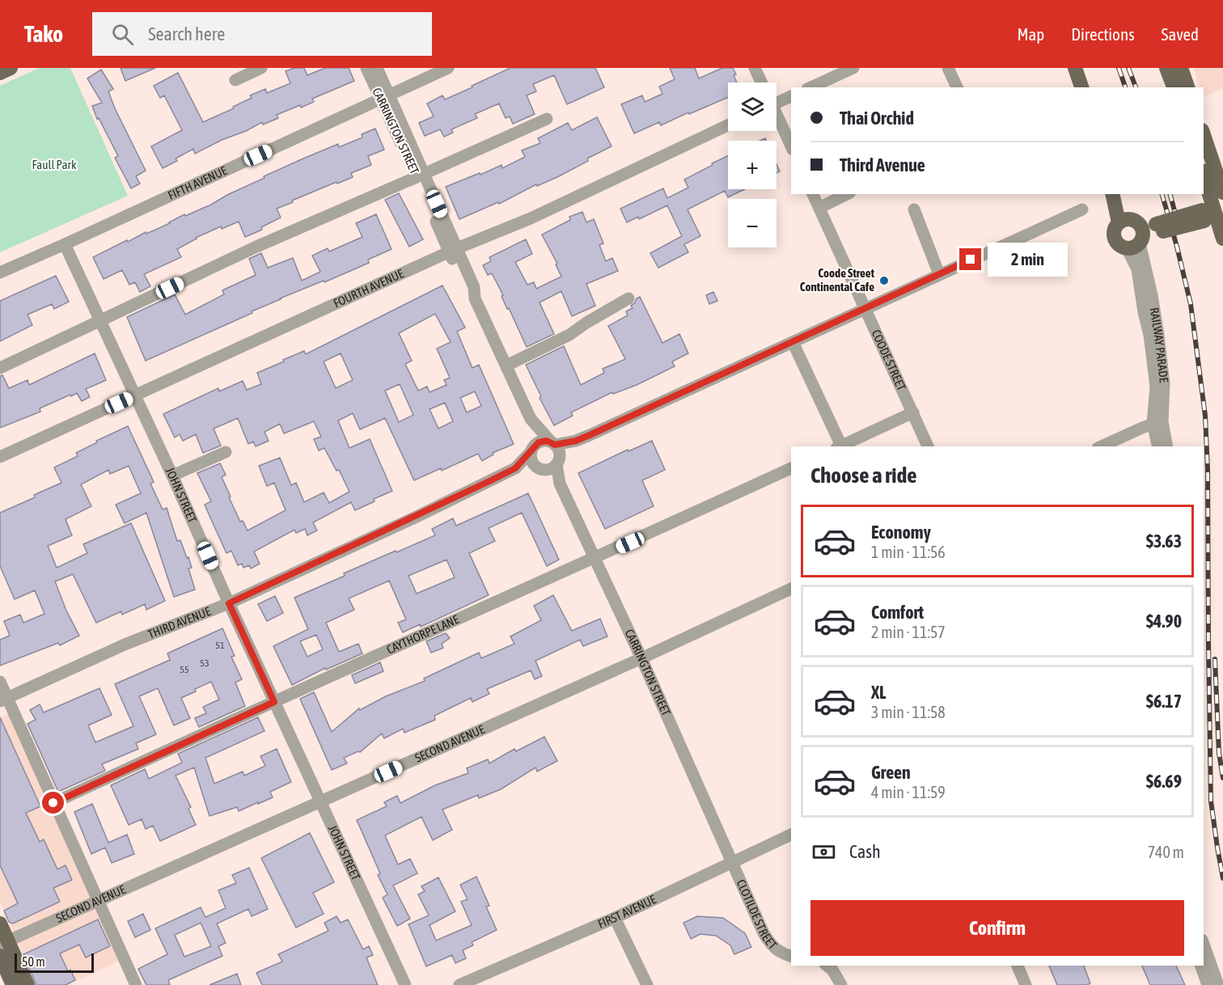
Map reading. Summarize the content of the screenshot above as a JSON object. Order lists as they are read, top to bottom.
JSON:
{
  "streets": {
    "main road": ["RAILWAY PARADE"],
    "street": [
      "CARRINGTON STREET",
      "FIFTH AVENUE",
      "FOURTH AVENUE",
      "COODE STREET",
      "JOHN STREET",
      "THIRD AVENUE",
      "CAYTHORPE LANE",
      "SECOND AVENUE",
      "FIRST AVENUE",
      "CLOTILDE STREET"
    ]
  },
  "crossings": [
    ["CARRINGTON STREET", "FIFTH AVENUE"],
    ["CARRINGTON STREET", "FOURTH AVENUE"],
    ["CARRINGTON STREET", "THIRD AVENUE"],
    ["CARRINGTON STREET", "CAYTHORPE LANE"],
    ["CARRINGTON STREET", "SECOND AVENUE"],
    ["CARRINGTON STREET", "FIRST AVENUE"],
    ["CARRINGTON STREET", "CLOTILDE STREET"],
    ["FIFTH AVENUE", "JOHN STREET"],
    ["FOURTH AVENUE", "JOHN STREET"],
    ["JOHN STREET", "THIRD AVENUE"],
    ["JOHN STREET", "CAYTHORPE LANE"],
    ["JOHN STREET", "SECOND AVENUE"],
    ["FIRST AVENUE", "CLOTILDE STREET"]
  ],
  "parks": ["Faull Park"],
  "places": ["Coode Street Continental Cafe"],
  "house_numbers": ["51", "53", "55"],
  "scale_bar": "50 m",
  "page": {
    "header": "Tako",
    "search": "Search here",
    "nav": ["Map", "Directions", "Saved"],
    "map_buttons": ["+", "−"],
    "banner": ["Thai Orchid", "Third Avenue"],
    "bubble": "2 min",
    "heading": "Choose a ride",
    "list": [
      {
        "name": "Economy",
        "note": "1 min · 11:56",
        "value": "$3.63"
      },
      {
        "name": "Comfort",
        "note": "2 min · 11:57",
        "value": "$4.90"
      },
      {
        "name": "XL",
        "note": "3 min · 11:58",
        "value": "$6.17"
      },
      {
        "name": "Green",
        "note": "4 min · 11:59",
        "value": "$6.69"
      }
    ],
    "pay": ["Cash", "740 m"],
    "buttons": "Confirm",
    "scale": "50 m"
  }
}
